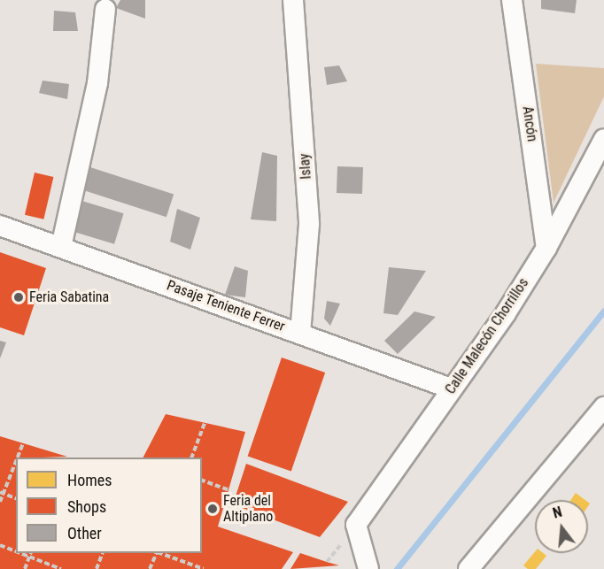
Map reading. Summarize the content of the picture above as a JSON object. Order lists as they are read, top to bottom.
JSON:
{
  "streets": {
    "street": [
      "Ancón",
      "Islay",
      "Pasaje Teniente Ferrer",
      "Calle Malecón Chorrillos"
    ]
  },
  "crossings": [
    ["Ancón", "Calle Malecón Chorrillos"],
    ["Islay", "Pasaje Teniente Ferrer"],
    ["Pasaje Teniente Ferrer", "Calle Malecón Chorrillos"]
  ],
  "places": ["Feria Sabatina", "Feria del Altiplano"],
  "legend": ["Homes", "Shops", "Other"],
  "north": "top"
}
